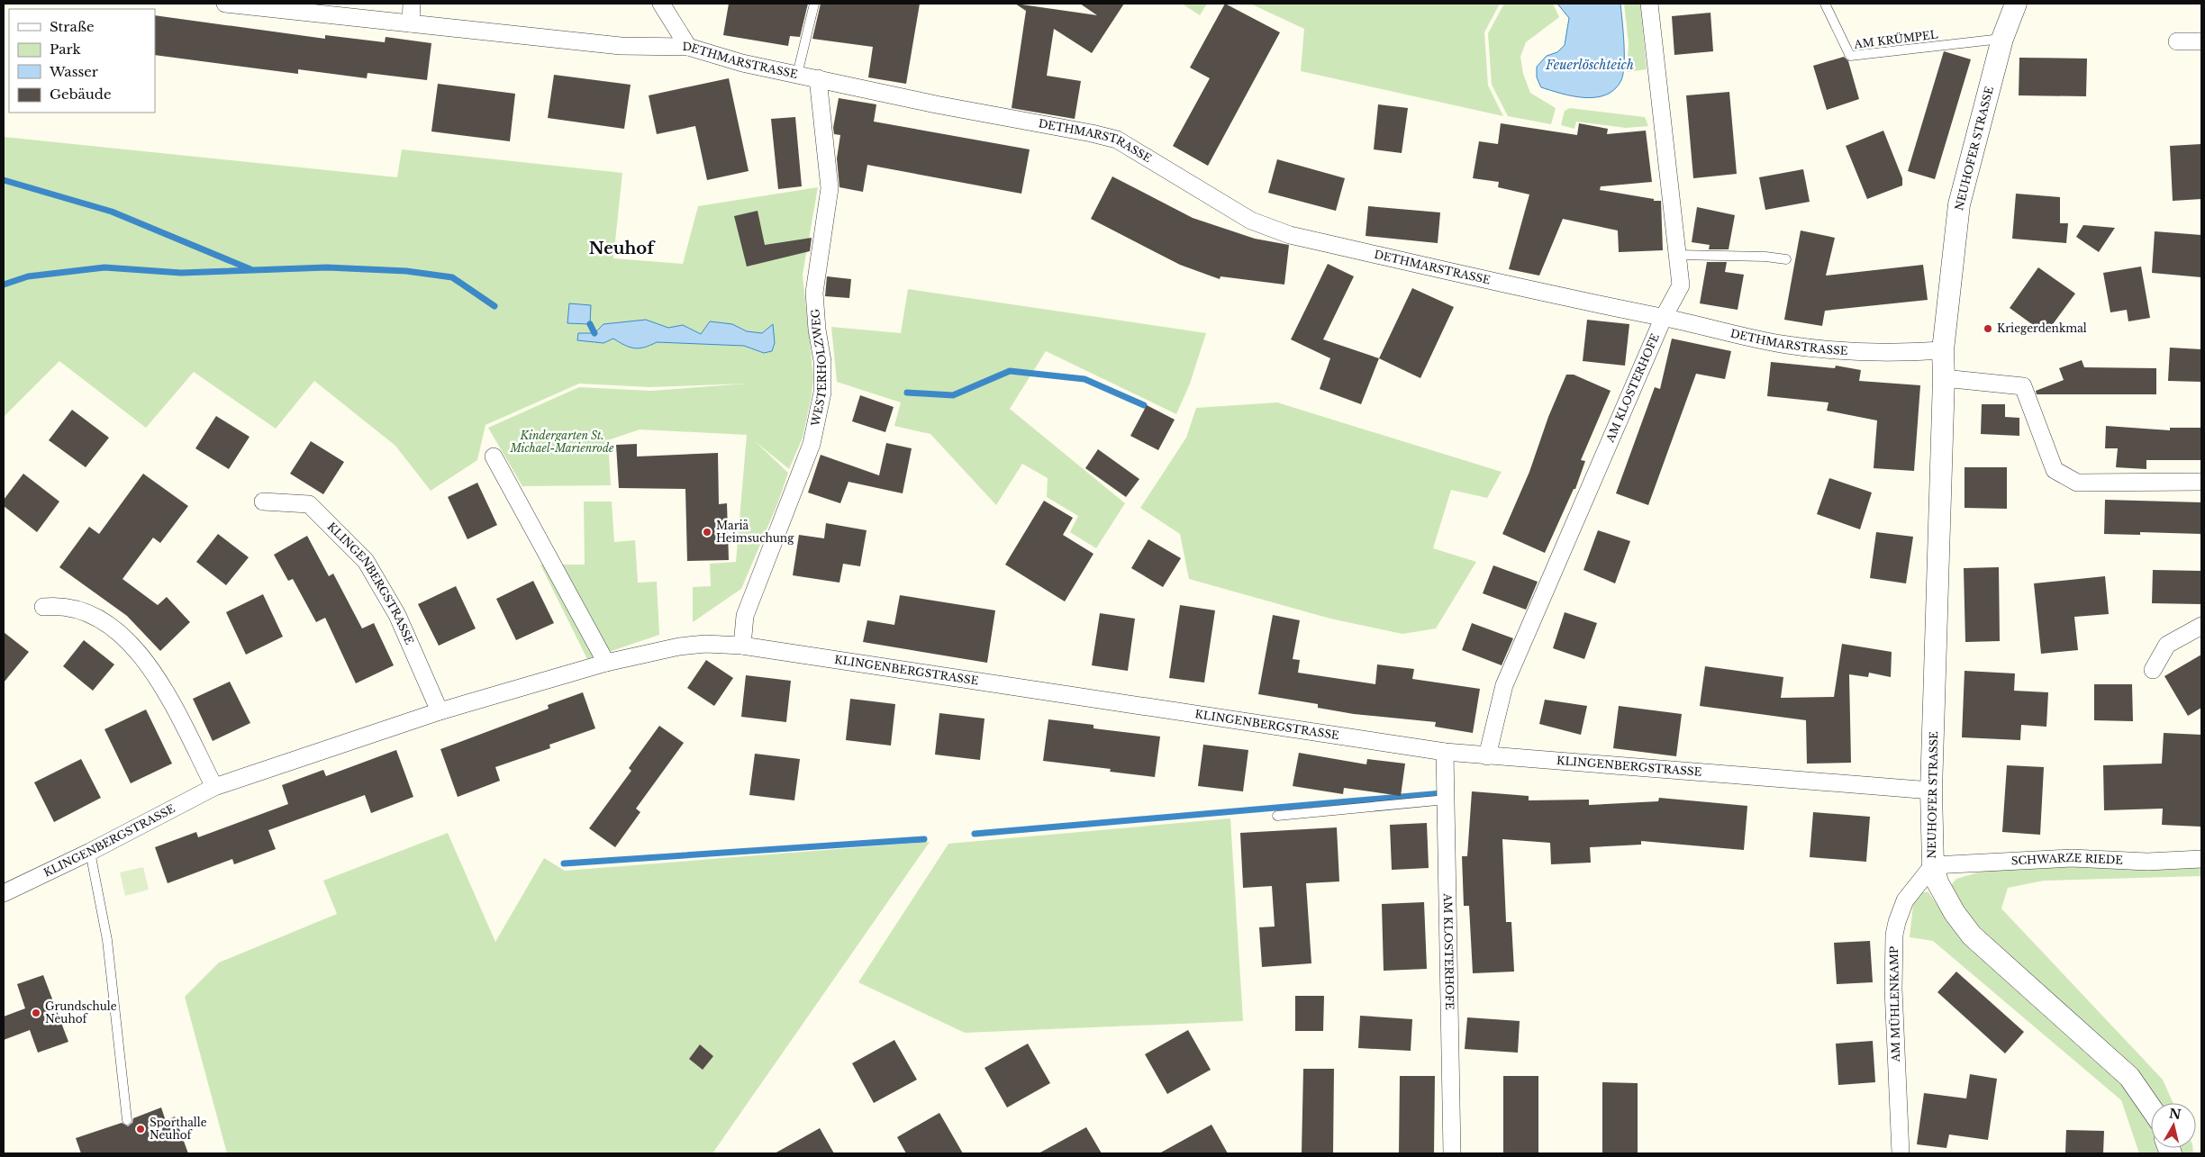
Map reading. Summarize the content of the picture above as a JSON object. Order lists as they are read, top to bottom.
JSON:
{
  "streets": {
    "street": [
      "DETHMARSTRASSE",
      "NEUHOFER STRASSE",
      "WESTERHOLZWEG",
      "AM KLOSTERHOFE",
      "KLINGENBERGSTRASSE",
      "SCHWARZE RIEDE",
      "AM MÜHLENKAMP"
    ],
    "lane": ["AM KRÜMPEL"]
  },
  "crossings": [
    ["AM KRÜMPEL", "NEUHOFER STRASSE"],
    ["DETHMARSTRASSE", "NEUHOFER STRASSE"],
    ["DETHMARSTRASSE", "WESTERHOLZWEG"],
    ["DETHMARSTRASSE", "AM KLOSTERHOFE"],
    ["NEUHOFER STRASSE", "KLINGENBERGSTRASSE"],
    ["NEUHOFER STRASSE", "SCHWARZE RIEDE"],
    ["NEUHOFER STRASSE", "AM MÜHLENKAMP"],
    ["WESTERHOLZWEG", "KLINGENBERGSTRASSE"],
    ["AM KLOSTERHOFE", "KLINGENBERGSTRASSE"],
    ["SCHWARZE RIEDE", "AM MÜHLENKAMP"]
  ],
  "districts": ["Neuhof"],
  "water": ["Feuerlöschteich"],
  "parks": ["Kindergarten St. Michael-Marienrode"],
  "places": [
    "Kriegerdenkmal",
    "Mariä Heimsuchung",
    "Grundschule Neuhof",
    "Sporthalle Neuhof"
  ],
  "legend": [
    "Straße",
    "Park",
    "Wasser",
    "Gebäude"
  ],
  "north": "top"
}
